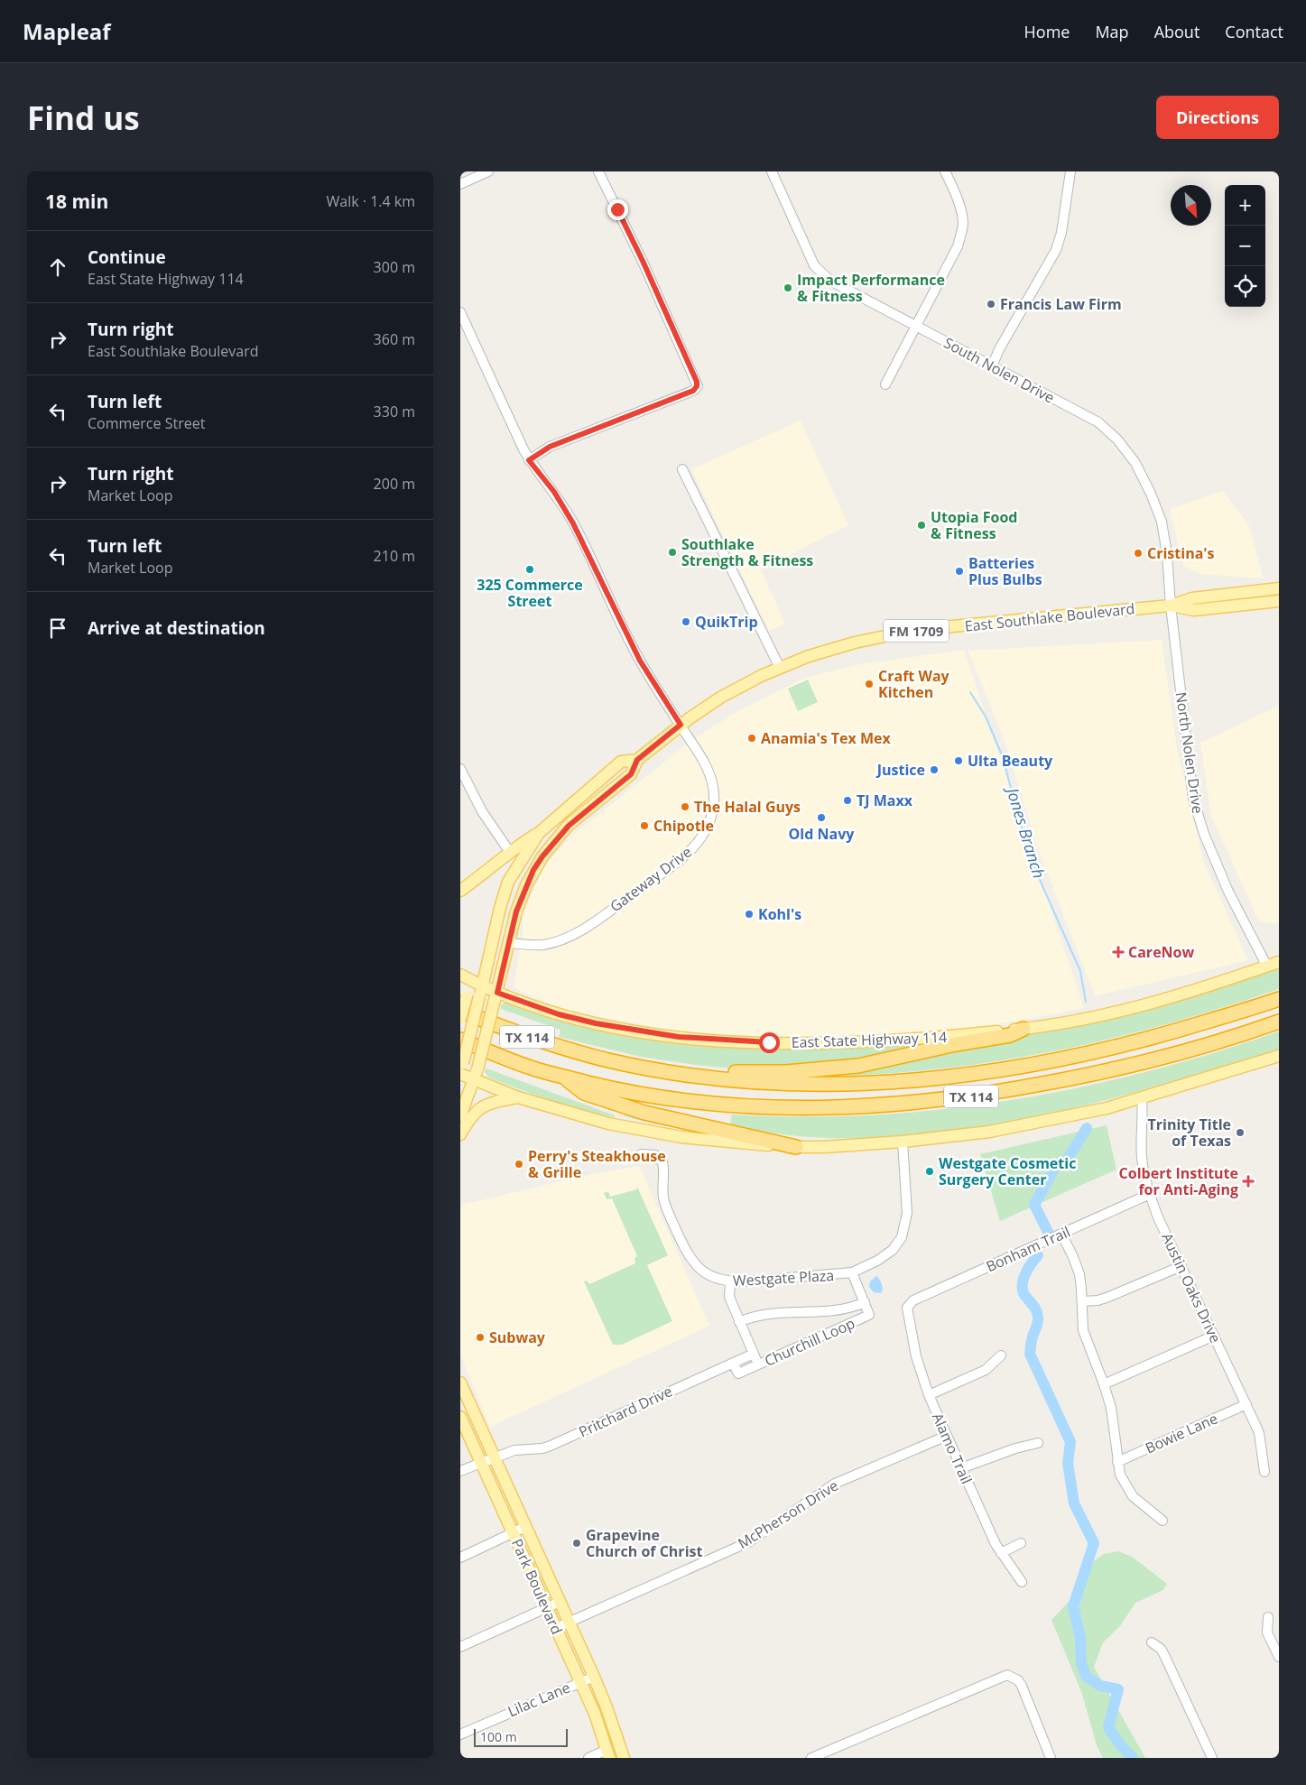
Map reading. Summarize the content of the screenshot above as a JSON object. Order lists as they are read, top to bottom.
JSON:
{
  "streets": {
    "highway": ["TX 114"],
    "main road": [
      "East Southlake Boulevard",
      "FM 1709",
      "East State Highway 114",
      "Park Boulevard"
    ],
    "street": [
      "South Nolen Drive",
      "North Nolen Drive",
      "Gateway Drive",
      "Bonham Trail",
      "Westgate Plaza",
      "Austin Oaks Drive",
      "Churchill Loop",
      "Pritchard Drive",
      "Bowie Lane",
      "Alamo Trail",
      "McPherson Drive",
      "Lilac Lane"
    ]
  },
  "crossings": [
    ["South Nolen Drive", "East Southlake Boulevard"],
    ["South Nolen Drive", "North Nolen Drive"],
    ["East Southlake Boulevard", "FM 1709"],
    ["East Southlake Boulevard", "North Nolen Drive"],
    ["East Southlake Boulevard", "Gateway Drive"],
    ["East Southlake Boulevard", "East State Highway 114"],
    ["FM 1709", "East State Highway 114"],
    ["North Nolen Drive", "East State Highway 114"],
    ["Bonham Trail", "Austin Oaks Drive"],
    ["Bonham Trail", "Alamo Trail"],
    ["Westgate Plaza", "Churchill Loop"],
    ["Austin Oaks Drive", "Bowie Lane"],
    ["Churchill Loop", "Pritchard Drive"],
    ["Pritchard Drive", "Park Boulevard"],
    ["Alamo Trail", "McPherson Drive"],
    ["McPherson Drive", "Park Boulevard"],
    ["Park Boulevard", "Lilac Lane"]
  ],
  "water": ["Jones Branch"],
  "places": {
    "other": [
      "Impact Performance & Fitness",
      "Francis Law Firm",
      "Utopia Food & Fitness",
      "Southlake Strength & Fitness",
      "Cristina's",
      "325 Commerce Street",
      "Batteries Plus Bulbs",
      "QuikTrip",
      "Craft Way Kitchen",
      "Anamia's Tex Mex",
      "Ulta Beauty",
      "Justice",
      "TJ Maxx",
      "The Halal Guys",
      "Old Navy",
      "Chipotle",
      "Kohl's",
      "Trinity Title of Texas",
      "Perry's Steakhouse & Grille",
      "Westgate Cosmetic Surgery Center",
      "Subway",
      "Grapevine Church of Christ"
    ],
    "health": ["CareNow", "Colbert Institute for Anti-Aging"]
  },
  "scale_bar": "100 m",
  "north": "bottom right",
  "page": {
    "header": "Mapleaf",
    "nav": [
      "Home",
      "Map",
      "About",
      "Contact"
    ],
    "buttons": "Directions",
    "title": "Find us",
    "heading": ["18 min", "Walk · 1.4 km"],
    "map_buttons": ["+", "−"],
    "list": [
      ["Continue", "East State Highway 114", "300 m"],
      ["Turn right", "East Southlake Boulevard", "360 m"],
      ["Turn left", "Commerce Street", "330 m"],
      ["Turn right", "Market Loop", "200 m"],
      ["Turn left", "Market Loop", "210 m"],
      "Arrive at destination"
    ],
    "scale": "100 m"
  }
}
